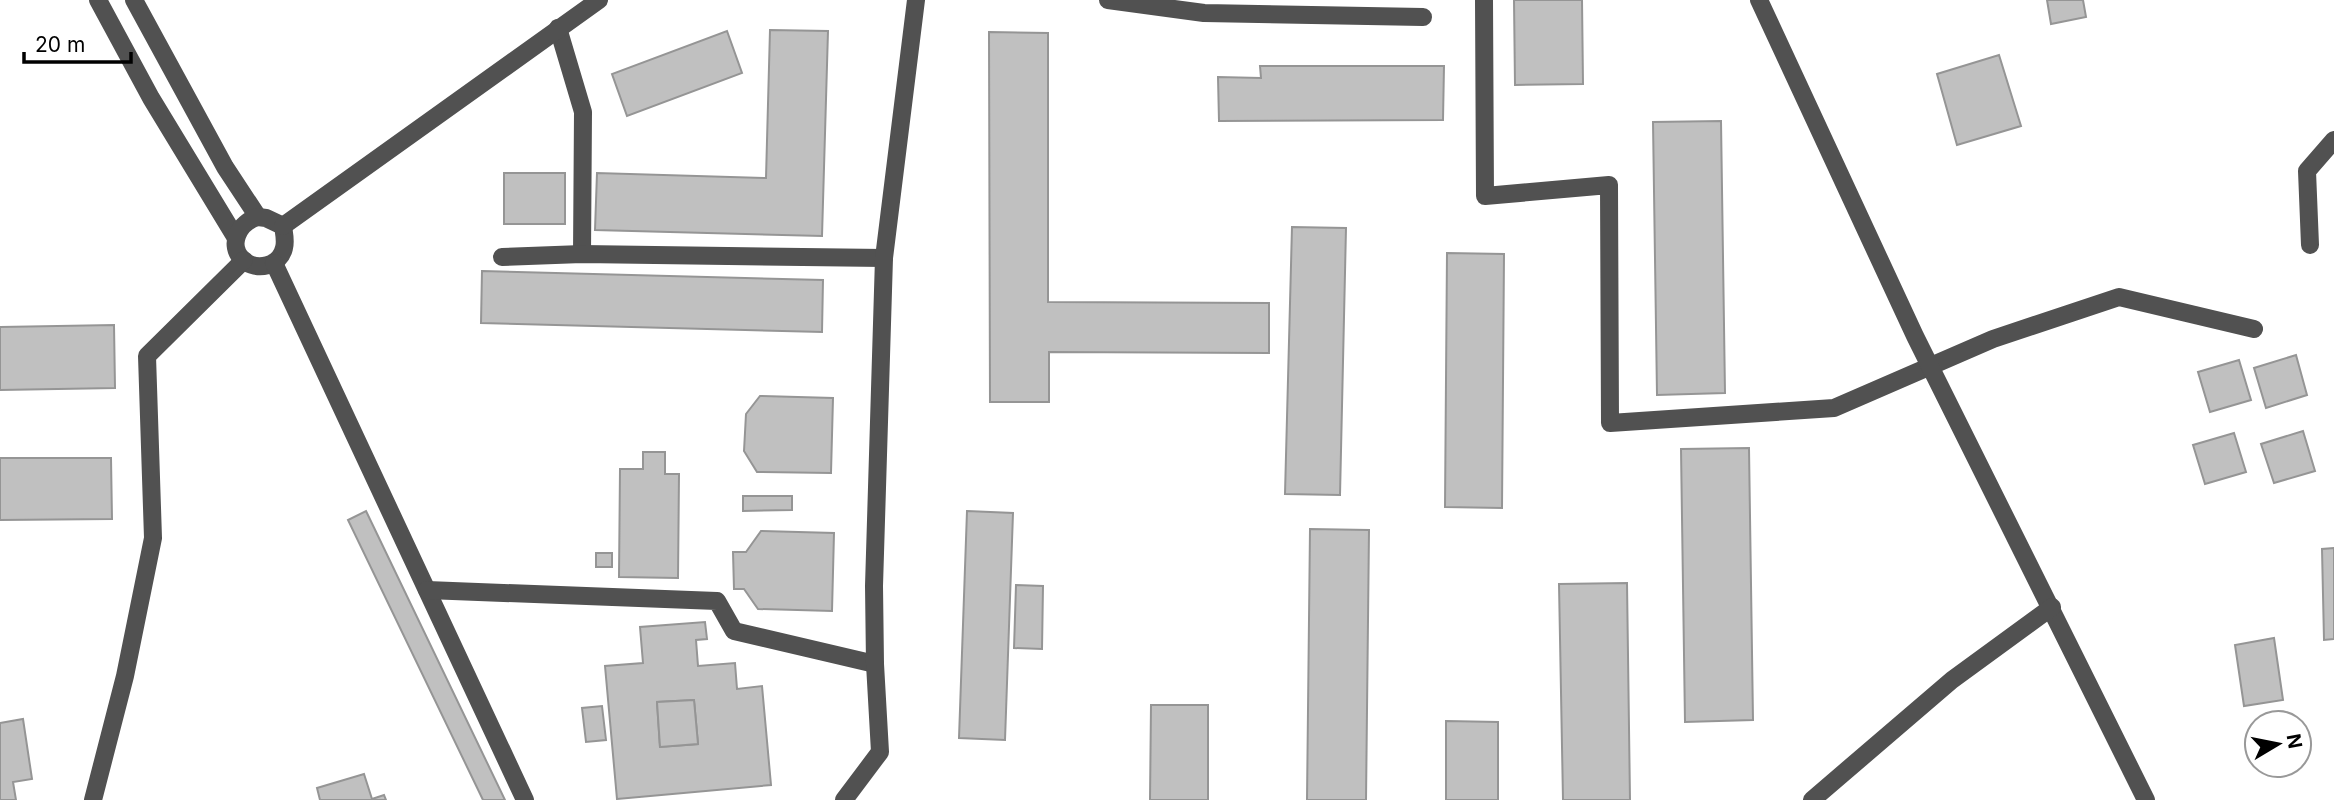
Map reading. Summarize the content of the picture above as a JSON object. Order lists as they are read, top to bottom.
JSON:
{
  "scale_bar": "20 m",
  "north": "right"
}
